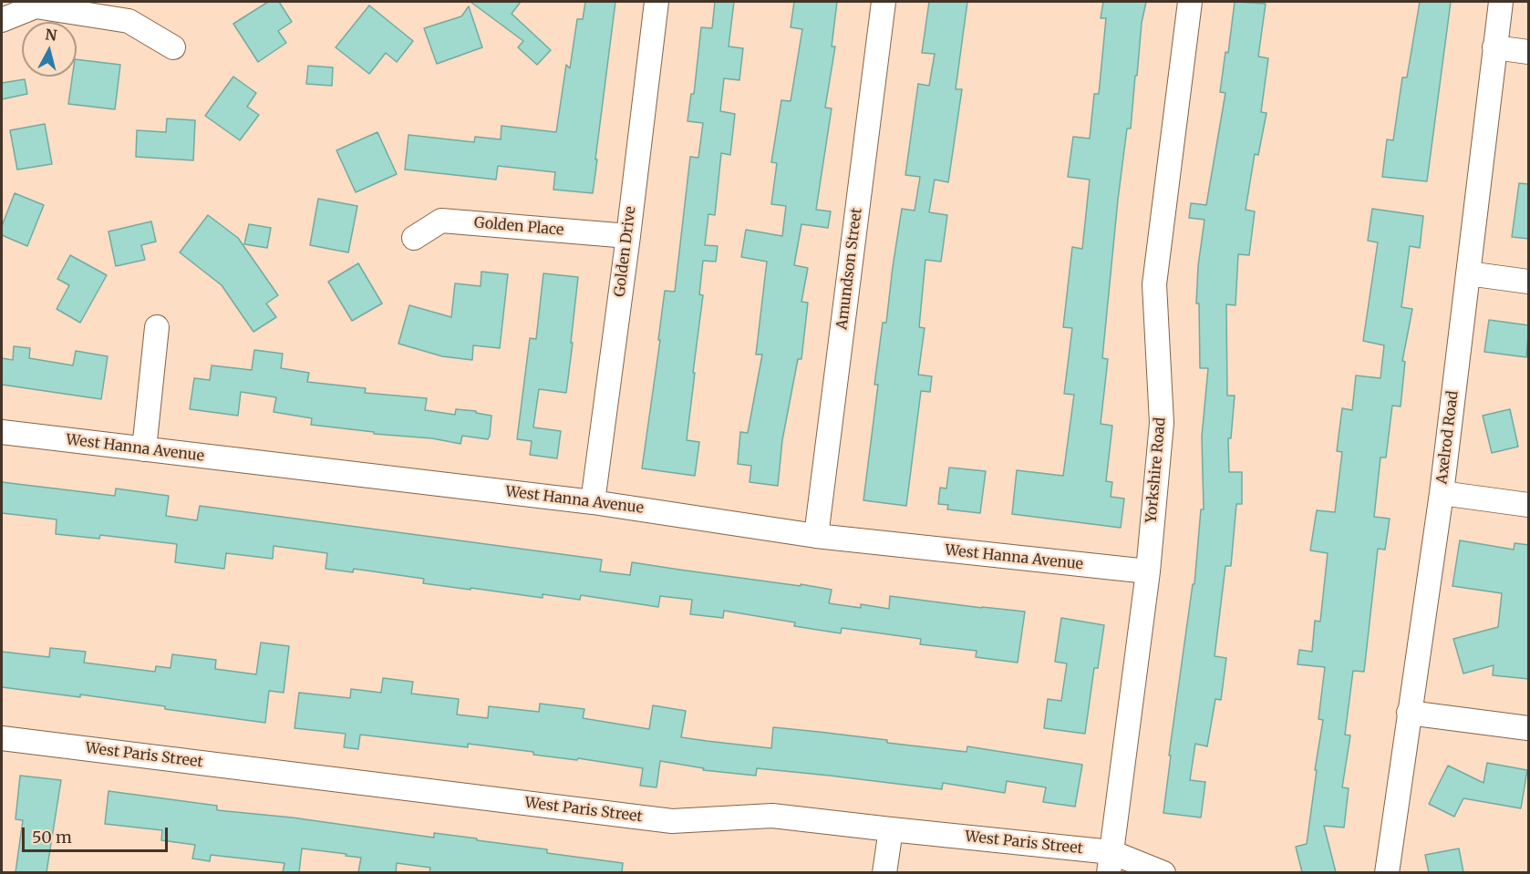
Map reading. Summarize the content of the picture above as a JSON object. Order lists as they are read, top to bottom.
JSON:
{
  "streets": {
    "street": [
      "Golden Place",
      "Golden Drive",
      "Amundson Street",
      "Axelrod Road",
      "West Hanna Avenue",
      "Yorkshire Road",
      "West Paris Street"
    ]
  },
  "crossings": [
    ["Golden Place", "Golden Drive"],
    ["Golden Drive", "West Hanna Avenue"],
    ["Amundson Street", "West Hanna Avenue"],
    ["West Hanna Avenue", "Yorkshire Road"],
    ["Yorkshire Road", "West Paris Street"]
  ],
  "scale_bar": "50 m",
  "north": "top"
}
